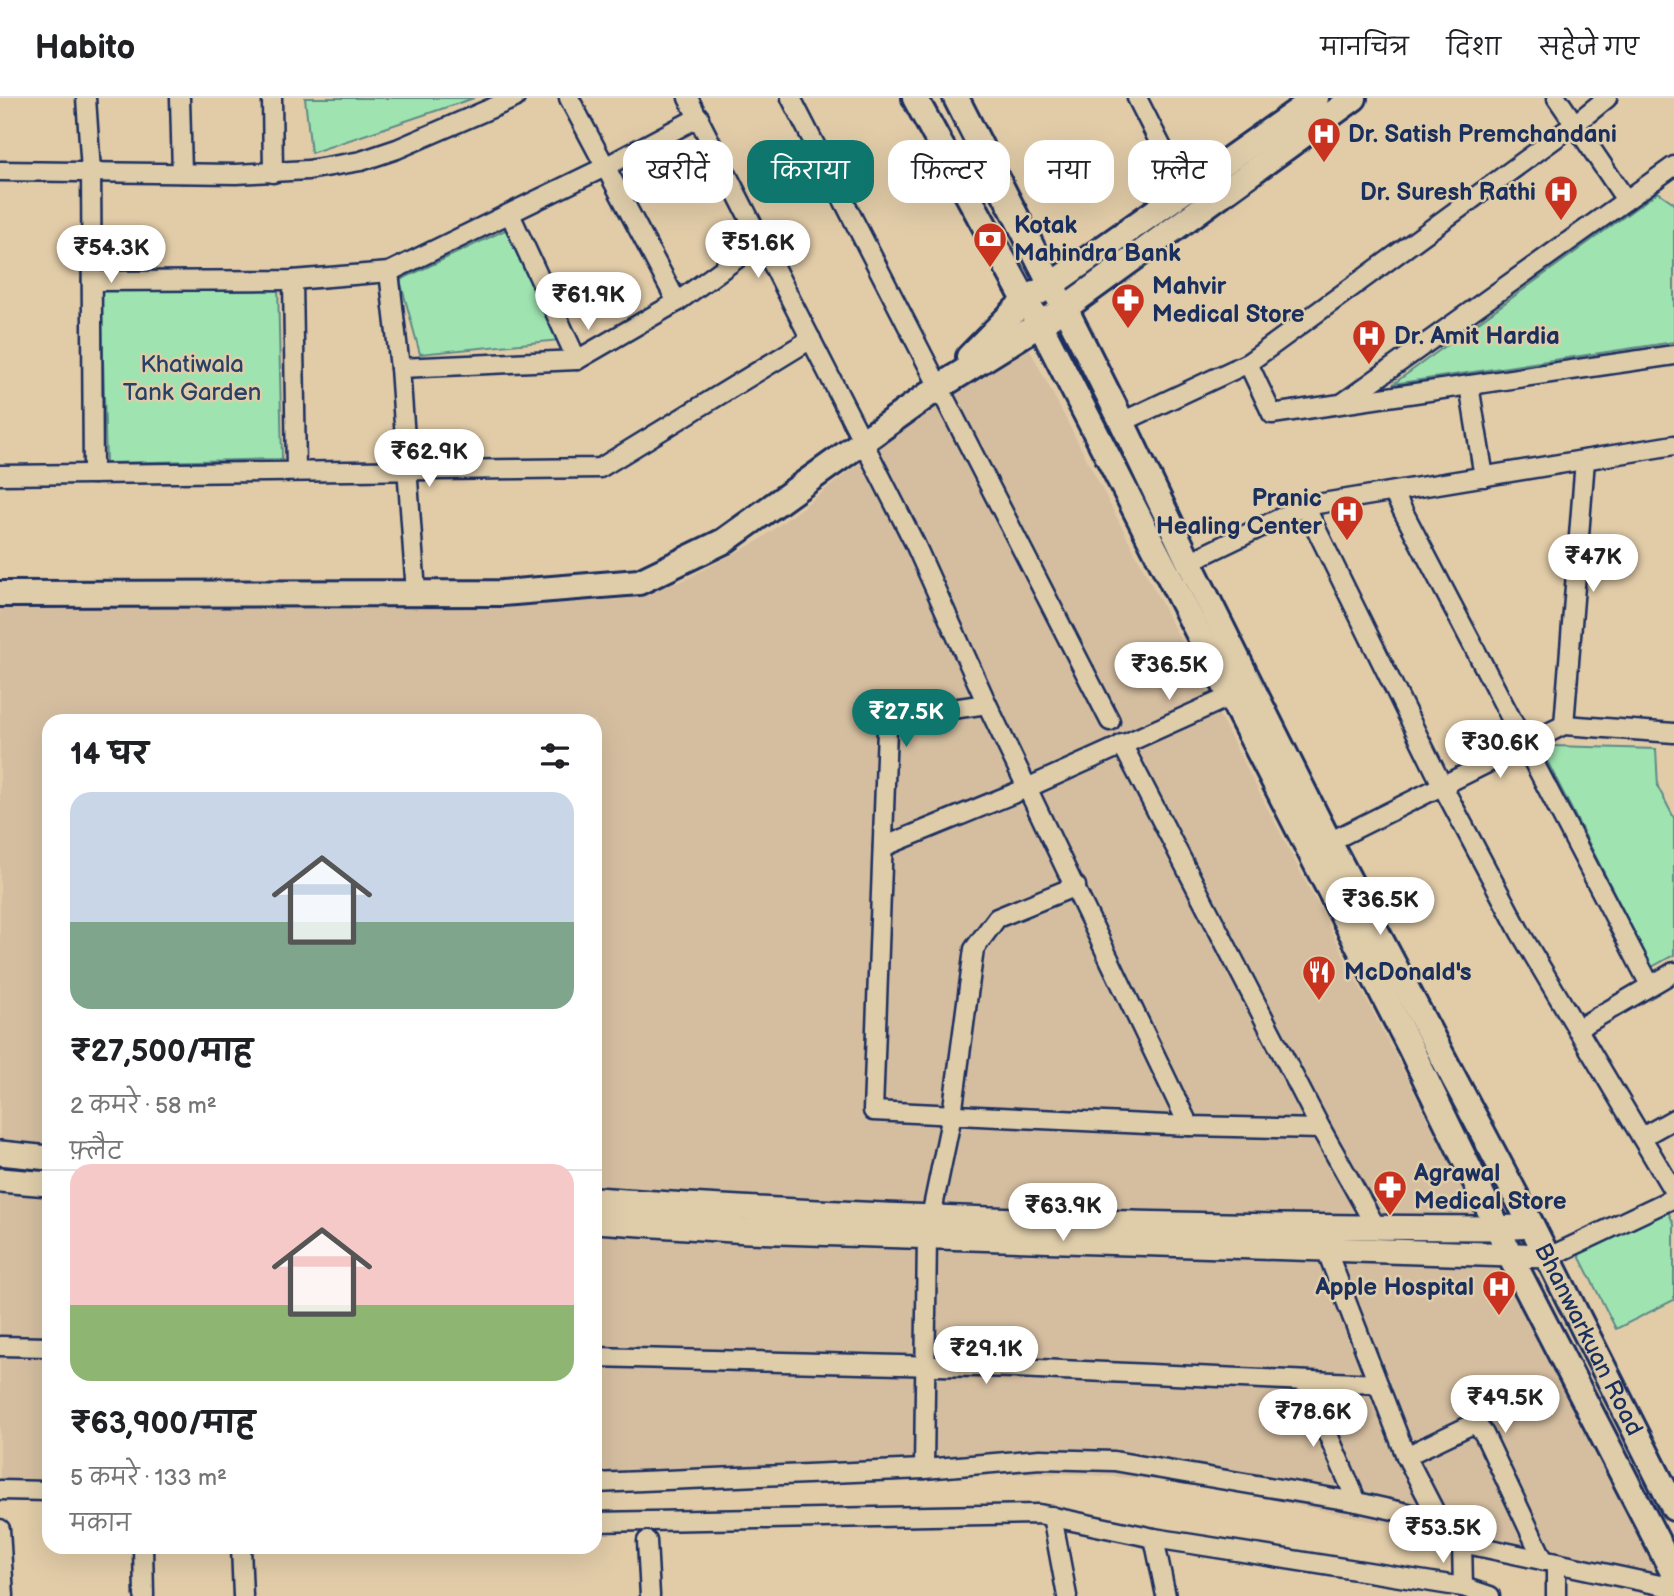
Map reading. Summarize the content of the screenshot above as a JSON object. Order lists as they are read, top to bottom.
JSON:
{
  "streets": {
    "main road": ["Bhanwarkuan Road"]
  },
  "parks": ["Khatiwala Tank Garden"],
  "places": {
    "hospital": [
      "Dr. Satish Premchandani",
      "Dr. Suresh Rathi",
      "Dr. Amit Hardia",
      "Pranic Healing Center",
      "Apple Hospital"
    ],
    "bank": ["Kotak Mahindra Bank"],
    "pharmacy": ["Mahvir Medical Store", "Agrawal Medical Store"],
    "restaurant": ["McDonald's"]
  },
  "page": {
    "header": "Habito",
    "nav": ["मानचित्र", "दिशा", "सहेजे गए"],
    "chip": [
      "खरीदें",
      "किराया",
      "फ़िल्टर",
      "नया",
      "फ़्लैट"
    ],
    "price": [
      "₹51.6K",
      "₹54.3K",
      "₹61.9K",
      "₹62.9K",
      "₹47K",
      "₹36.5K",
      "₹27.5K",
      "₹30.6K",
      "₹36.5K",
      "₹63.9K",
      "₹29.1K",
      "₹49.5K",
      "₹78.6K",
      "₹53.5K"
    ],
    "heading": "14 घर",
    "list": [
      {
        "name": "₹27,500/माह",
        "note": "2 कमरे · 58 m² · फ़्लैट"
      },
      {
        "name": "₹63,900/माह",
        "note": "5 कमरे · 133 m² · मकान"
      }
    ]
  }
}
